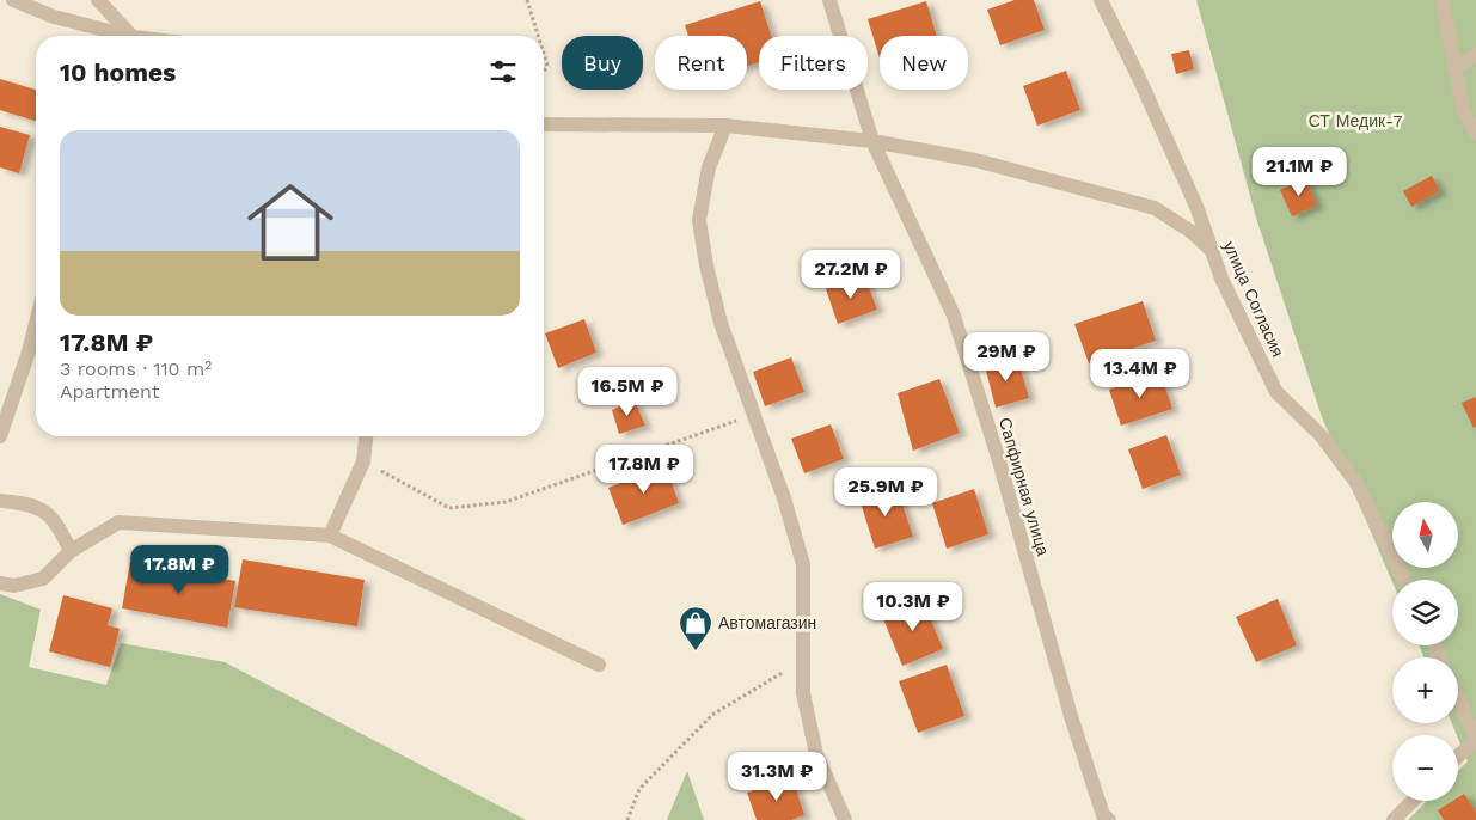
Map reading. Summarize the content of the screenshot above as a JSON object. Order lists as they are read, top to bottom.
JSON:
{
  "streets": {
    "street": ["улица Согласия", "Сапфирная улица"]
  },
  "parks": ["СТ Медик-7"],
  "places": {
    "shop": ["Автомагазин"]
  },
  "north": "top",
  "page": {
    "chip": [
      "Buy",
      "Rent",
      "Filters",
      "New"
    ],
    "heading": "10 homes",
    "list": [
      {
        "name": "17.8M ₽",
        "note": "3 rooms · 110 m² · Apartment"
      }
    ],
    "price": [
      "21.1M ₽",
      "27.2M ₽",
      "29M ₽",
      "13.4M ₽",
      "16.5M ₽",
      "17.8M ₽",
      "25.9M ₽",
      "17.8M ₽",
      "10.3M ₽",
      "31.3M ₽"
    ],
    "map_buttons": ["+", "−"]
  }
}
